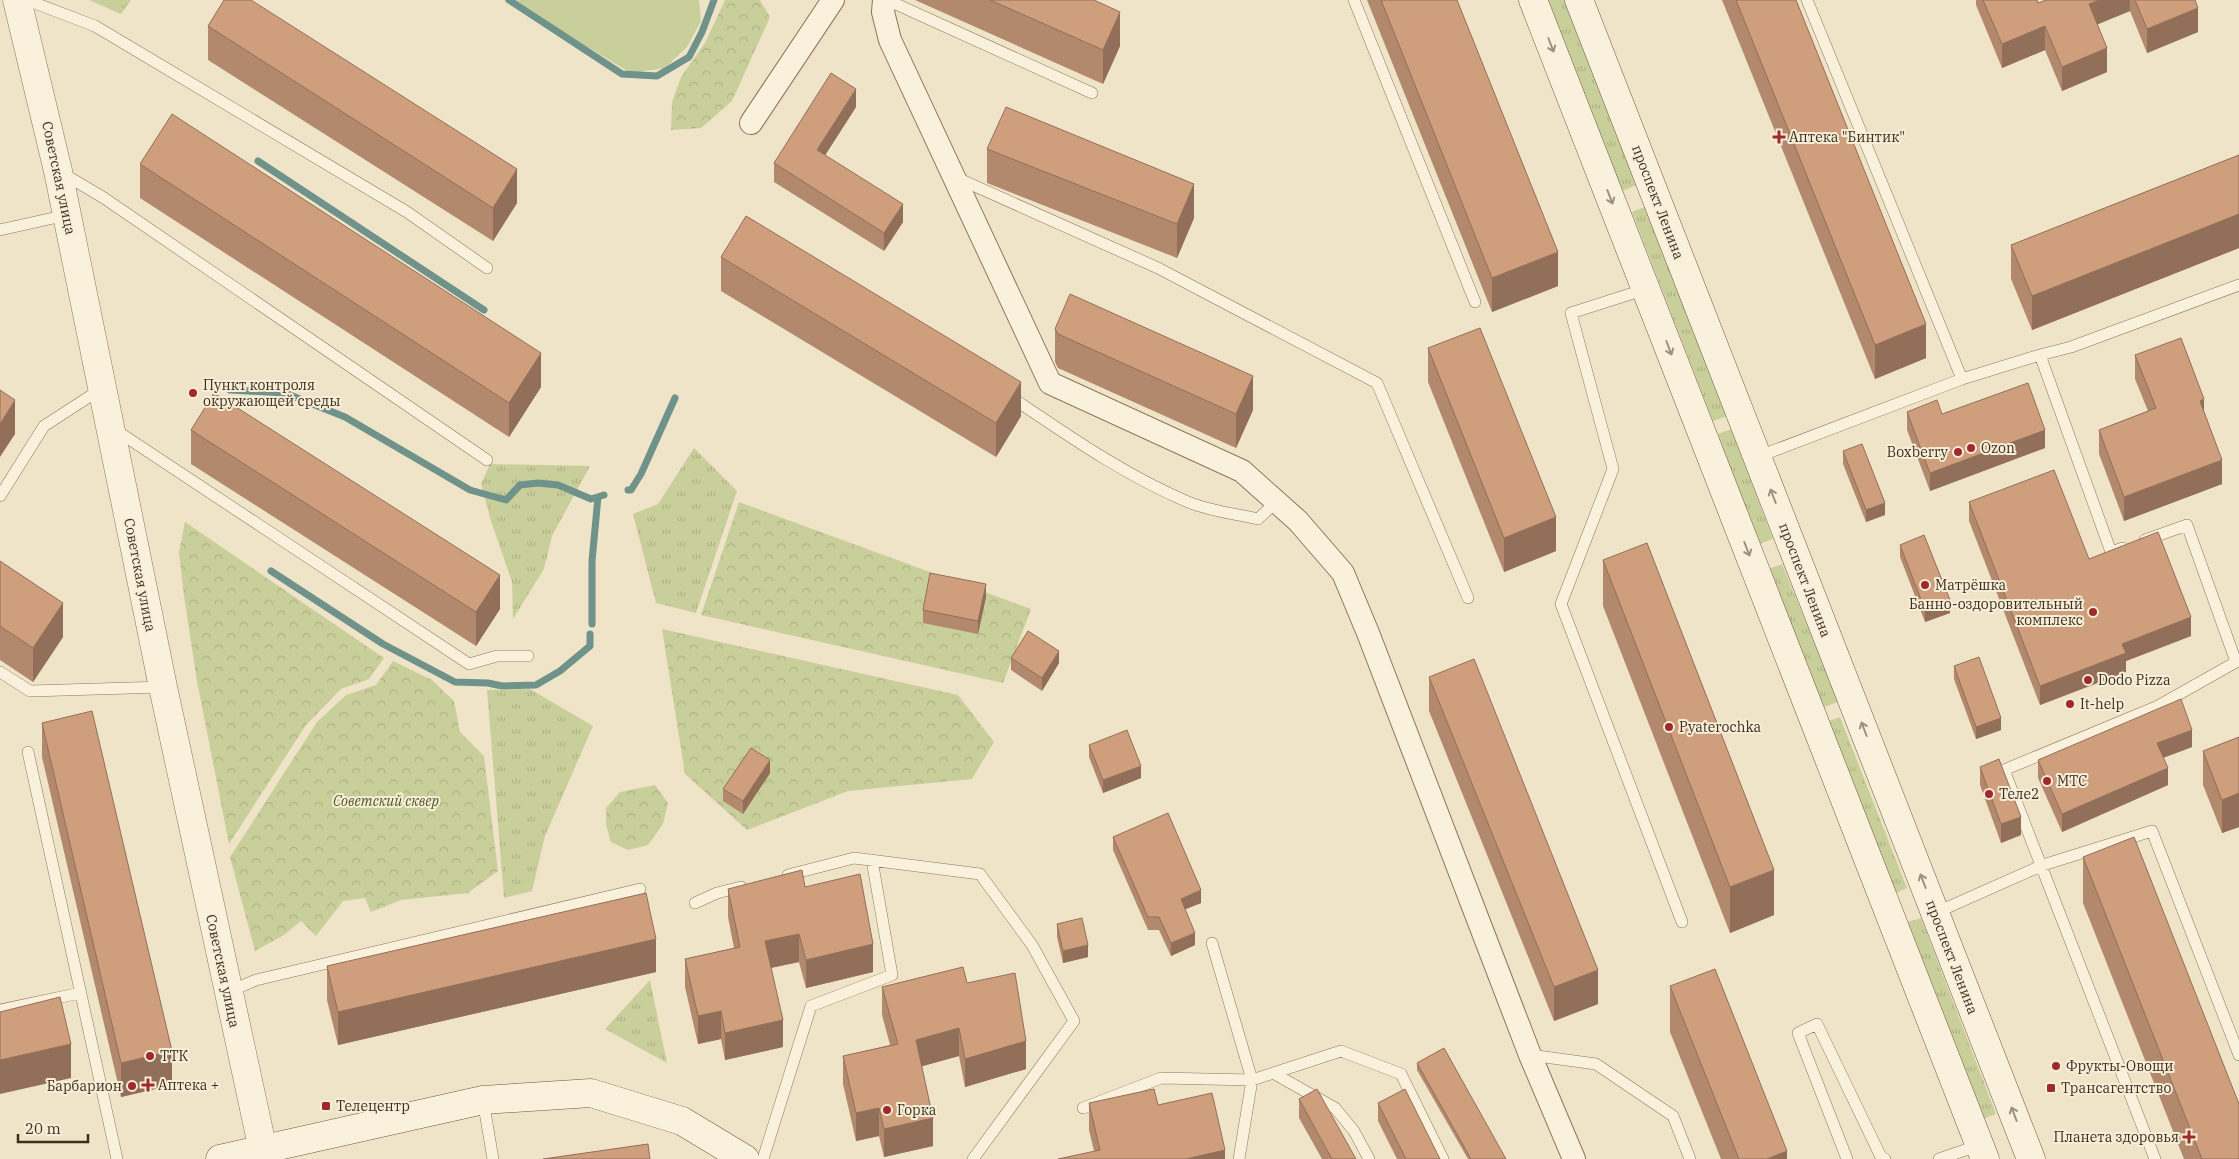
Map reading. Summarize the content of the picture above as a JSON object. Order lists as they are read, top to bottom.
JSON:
{
  "streets": {
    "main road": ["Советская улица", "проспект Ленина"]
  },
  "parks": ["Советский сквер"],
  "places": {
    "health": ["Аптека \"Бинтик\"", "Аптека +", "Планета здоровья"],
    "other": [
      "Пункт контроля окружающей среды",
      "Ozon",
      "Boxberry",
      "Матрёшка",
      "Банно-оздоровительный комплекс",
      "Dodo Pizza",
      "It-help",
      "Pyaterochka",
      "МТС",
      "Теле2",
      "ТТК",
      "Фрукты-Овощи",
      "Барбарион",
      "Горка"
    ],
    "transit": ["Трансагентство", "Телецентр"]
  },
  "scale_bar": "20 m"
}
